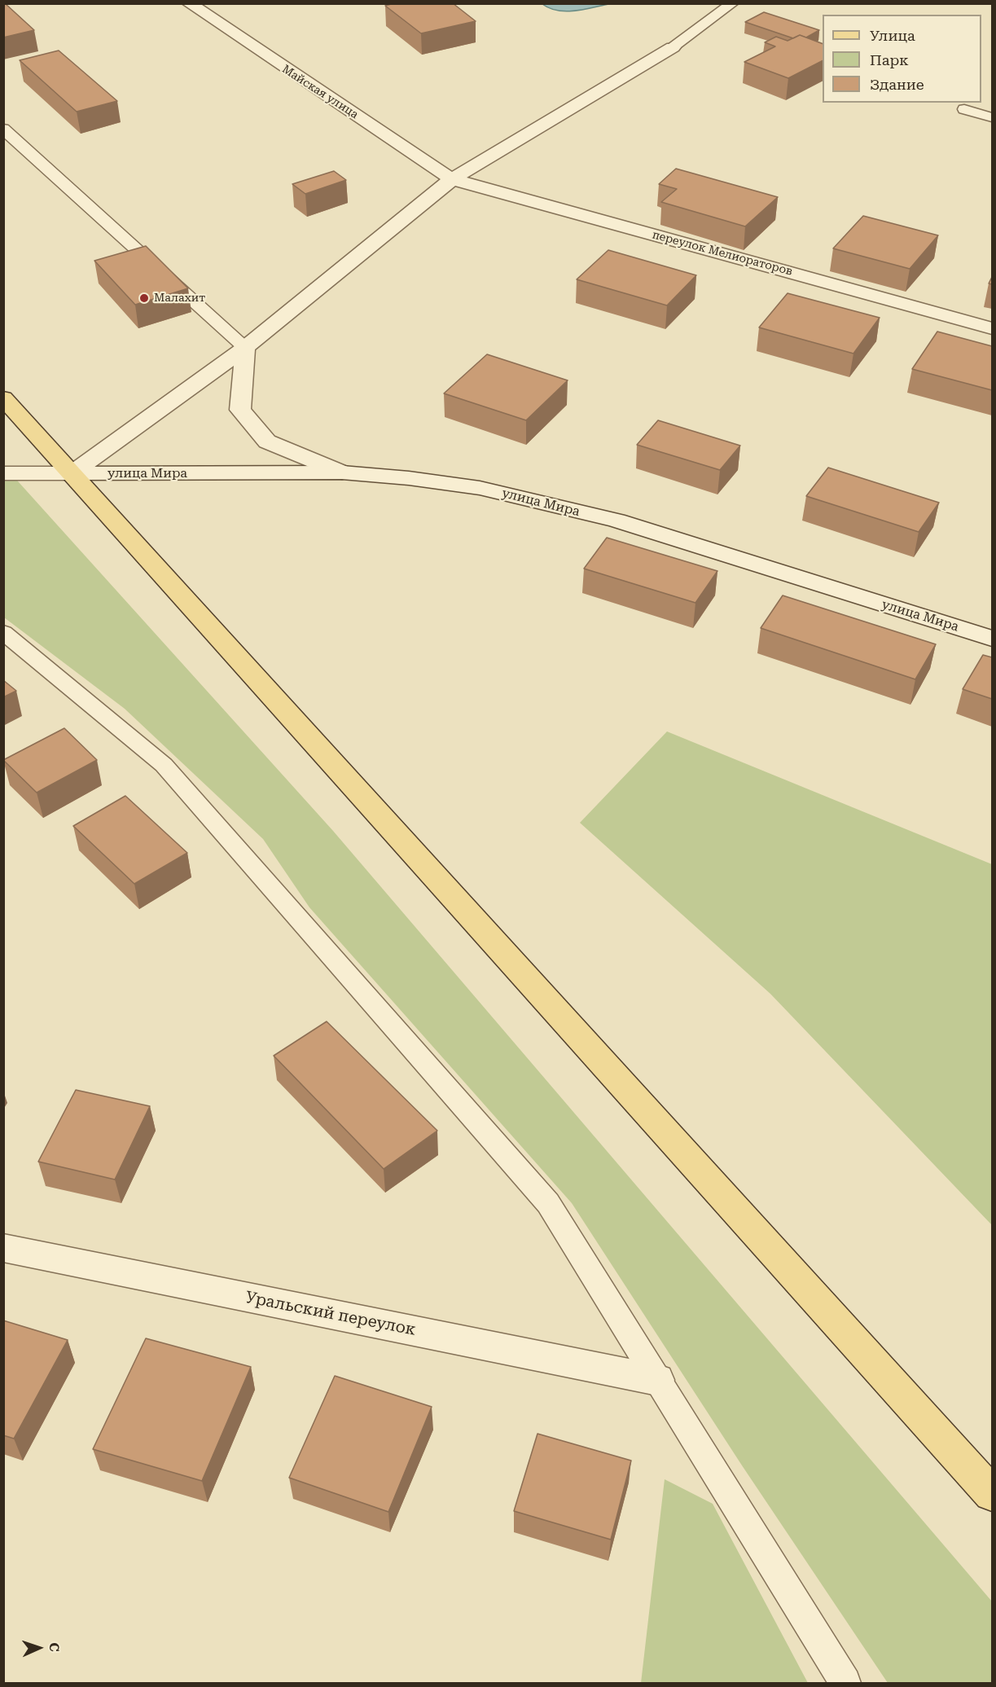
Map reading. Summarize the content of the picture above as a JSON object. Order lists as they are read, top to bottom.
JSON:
{
  "streets": {
    "street": [
      "Майская улица",
      "переулок Мелиораторов",
      "улица Мира",
      "Уральский переулок"
    ]
  },
  "crossings": [
    ["Майская улица", "переулок Мелиораторов"]
  ],
  "places": ["Малахит"],
  "legend": ["Улица", "Парк", "Здание"],
  "north": "right"
}
